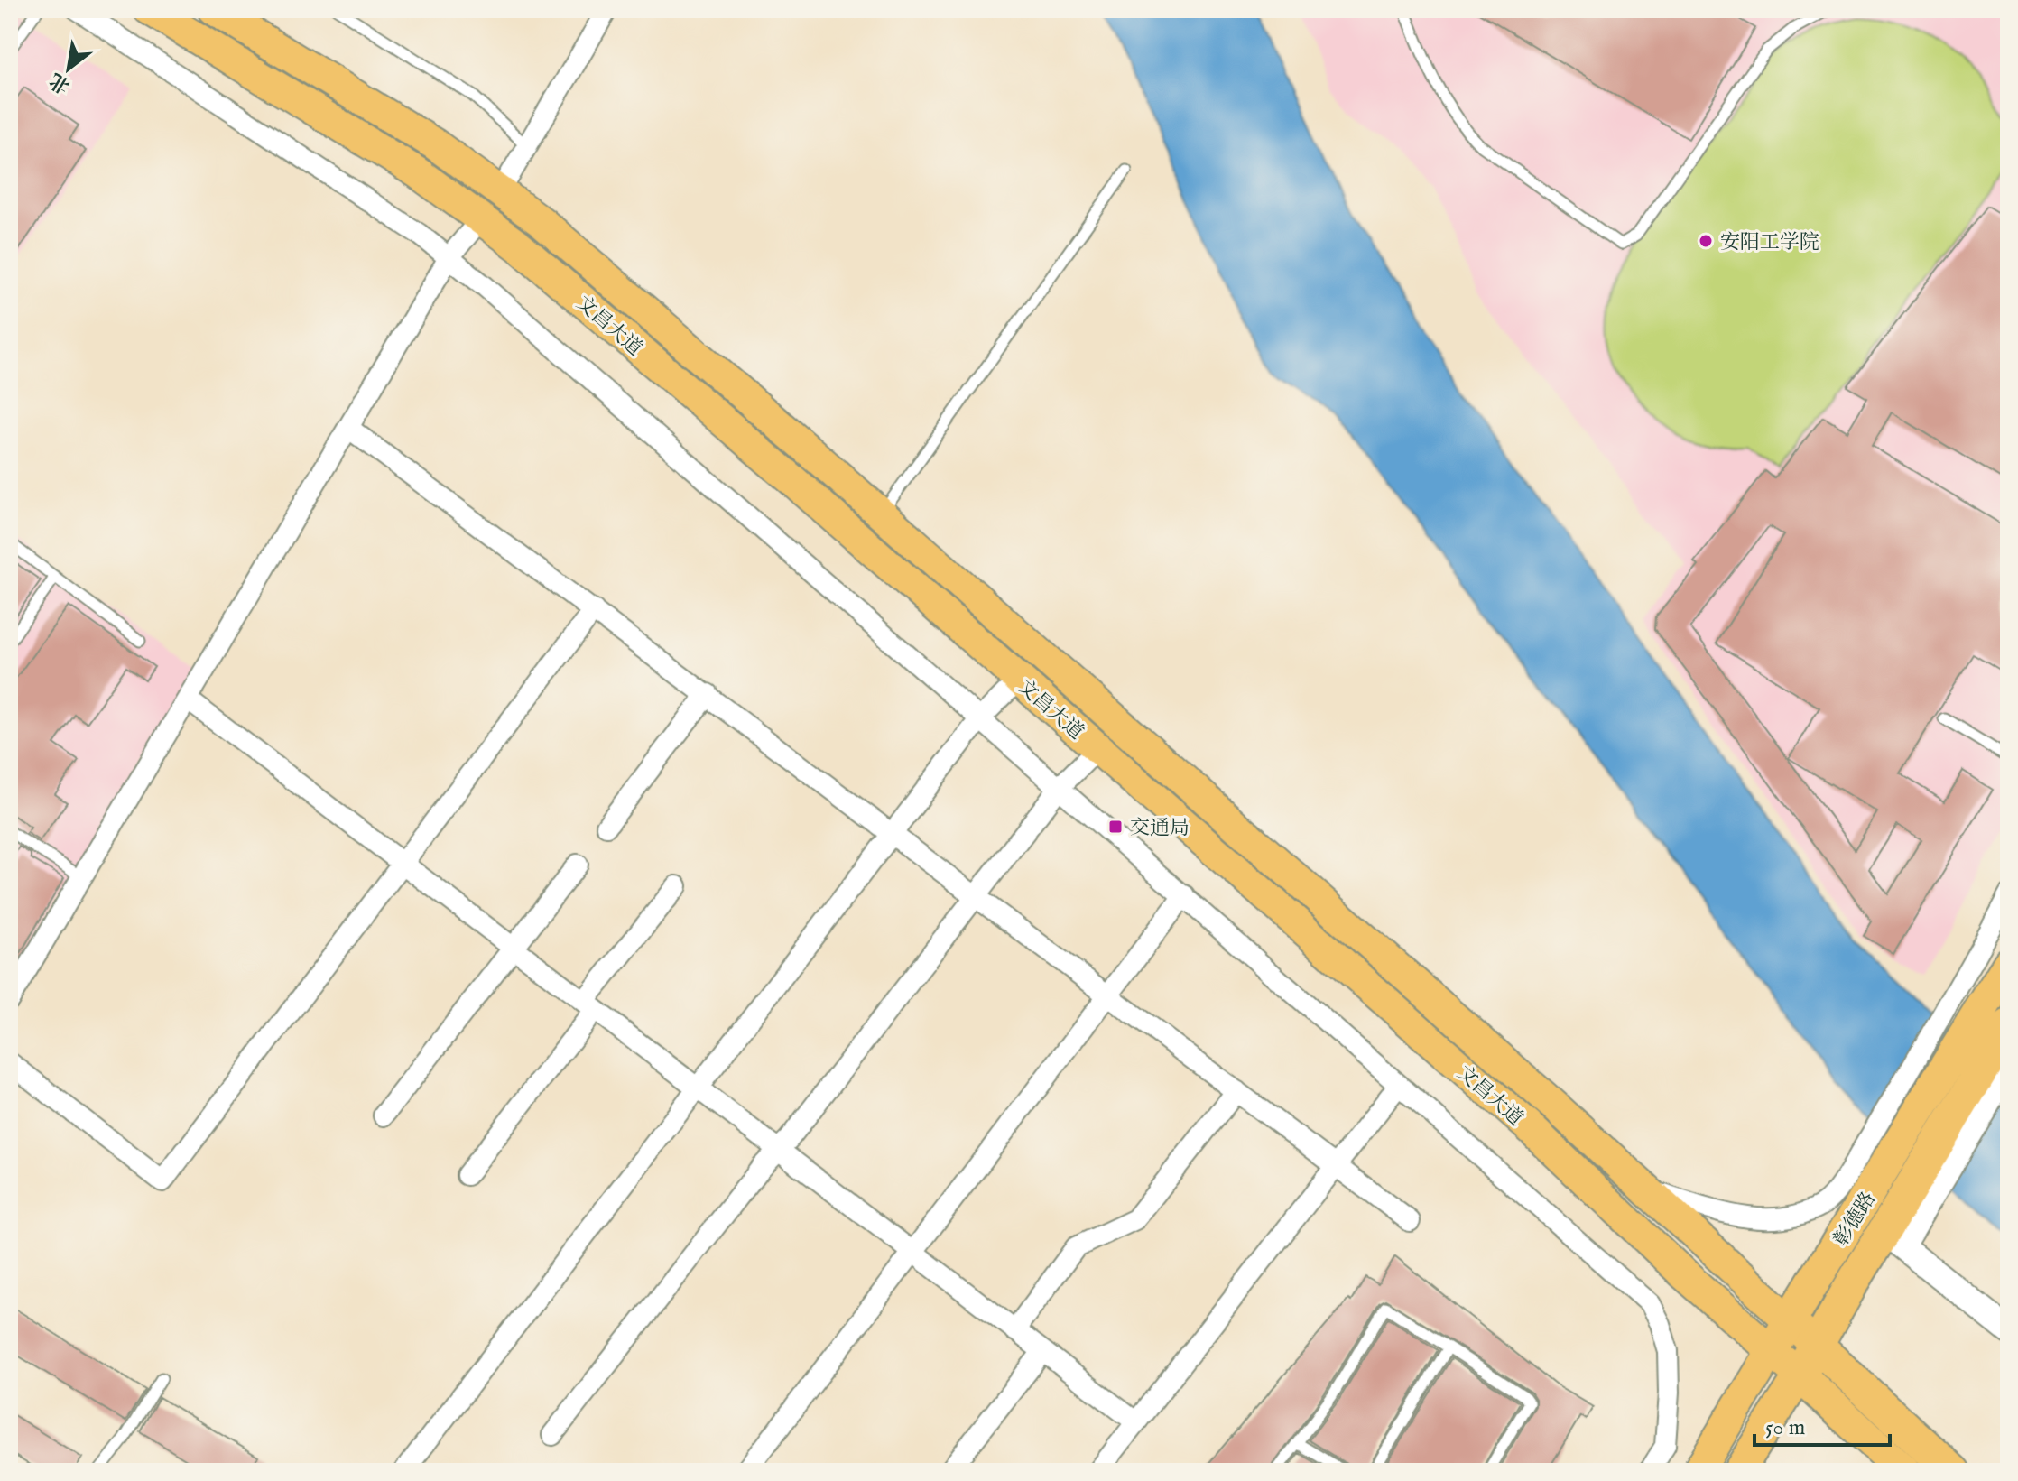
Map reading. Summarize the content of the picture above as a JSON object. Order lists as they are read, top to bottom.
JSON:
{
  "streets": {
    "highway": ["文昌大道", "彰德路"]
  },
  "crossings": [
    ["文昌大道", "彰德路"]
  ],
  "places": {
    "other": ["安阳工学院"],
    "transit": ["交通局"]
  },
  "scale_bar": "50 m",
  "north": "bottom left"
}
